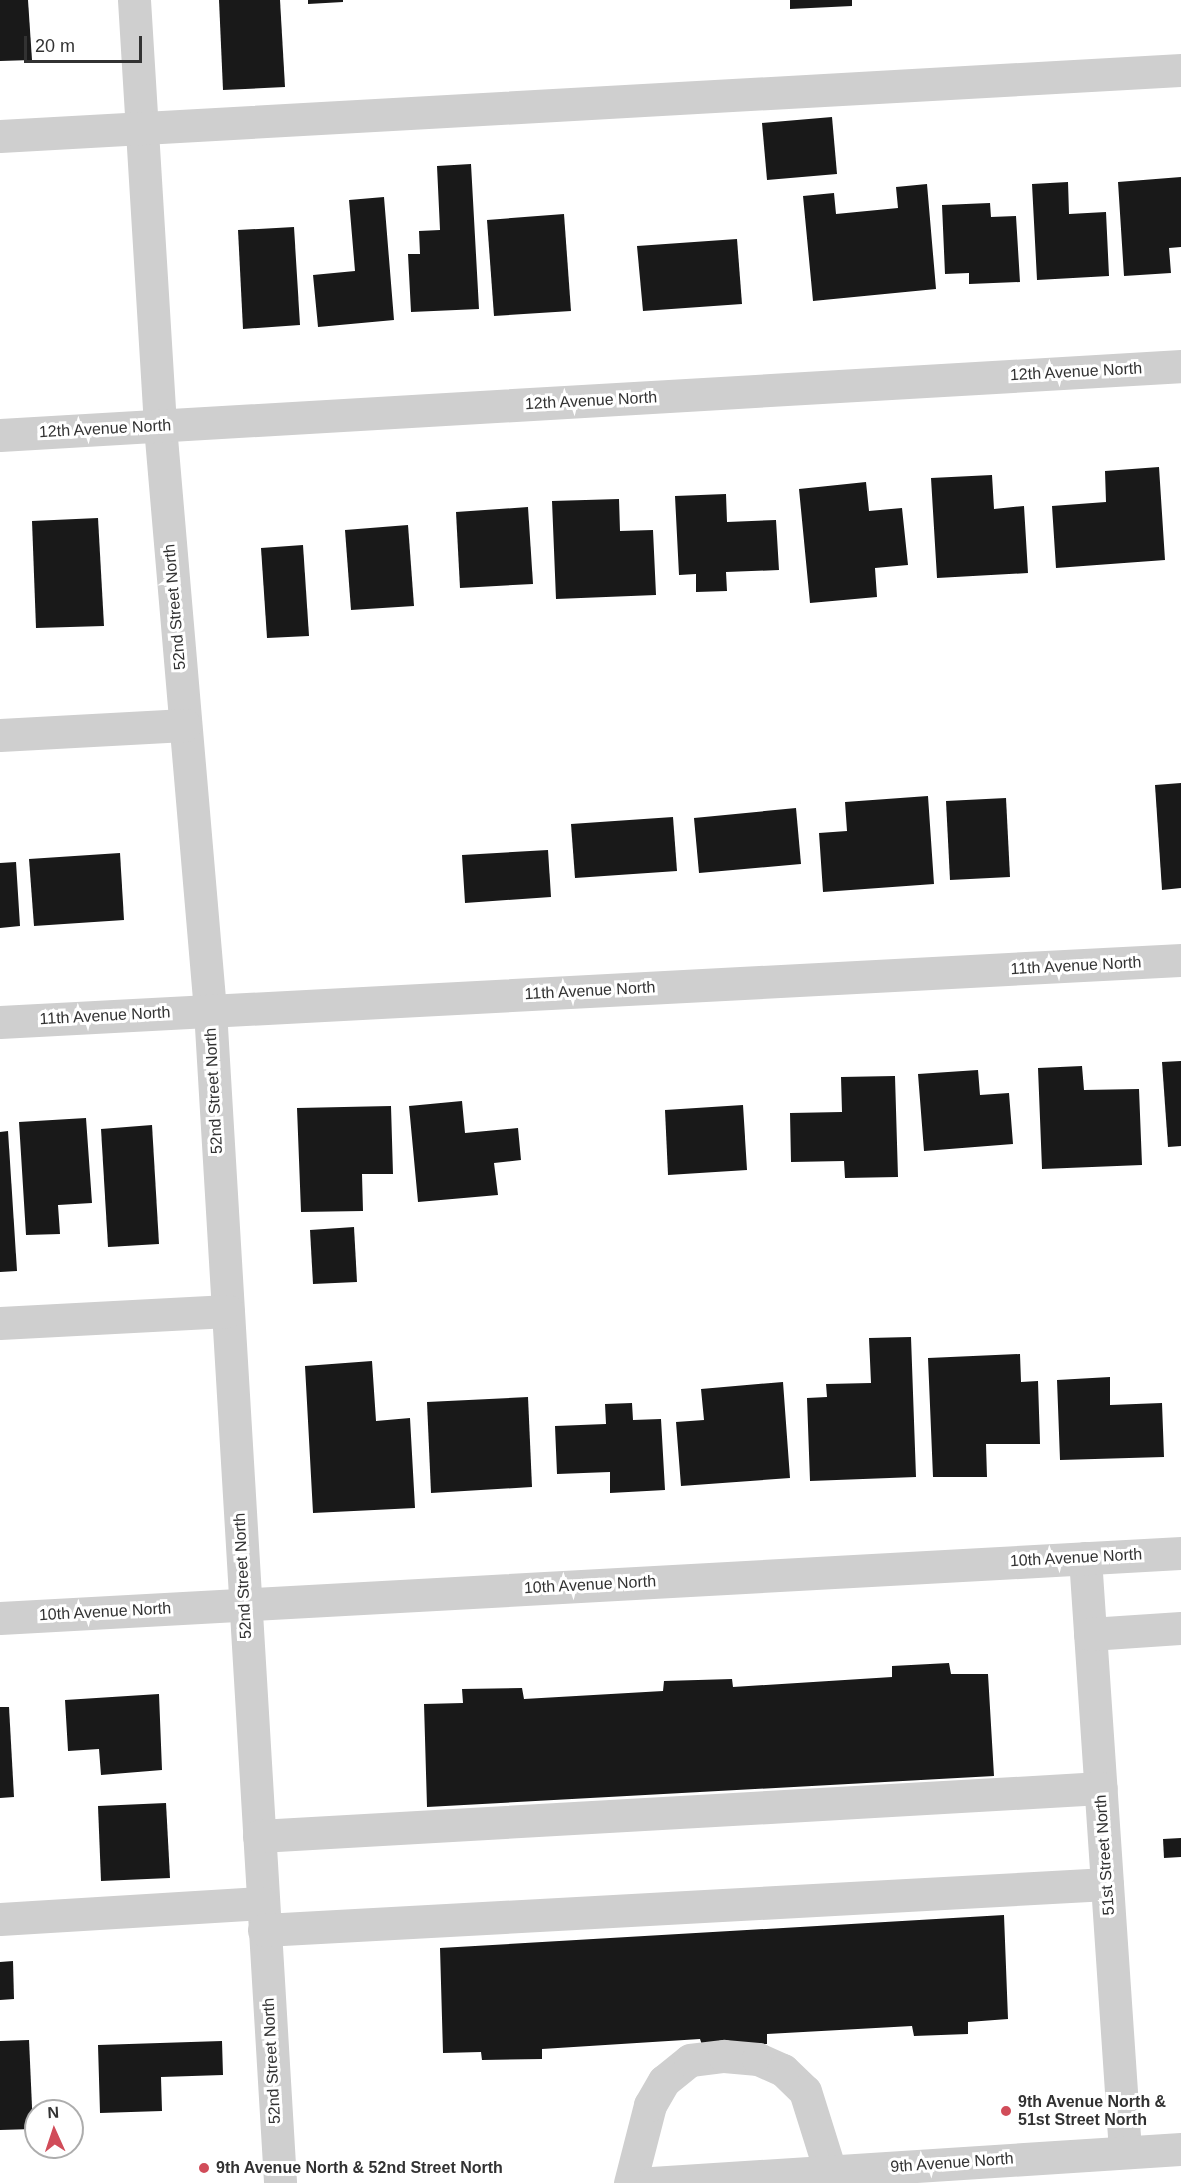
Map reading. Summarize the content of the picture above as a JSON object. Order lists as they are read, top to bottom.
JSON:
{
  "streets": {
    "street": [
      "12th Avenue North",
      "52nd Street North",
      "11th Avenue North",
      "10th Avenue North",
      "51st Street North",
      "9th Avenue North"
    ]
  },
  "crossings": [
    ["12th Avenue North", "52nd Street North"],
    ["52nd Street North", "11th Avenue North"],
    ["52nd Street North", "10th Avenue North"],
    ["10th Avenue North", "51st Street North"],
    ["51st Street North", "9th Avenue North"]
  ],
  "places": ["9th Avenue North & 51st Street North", "9th Avenue North & 52nd Street North"],
  "scale_bar": "20 m",
  "north": "top"
}
